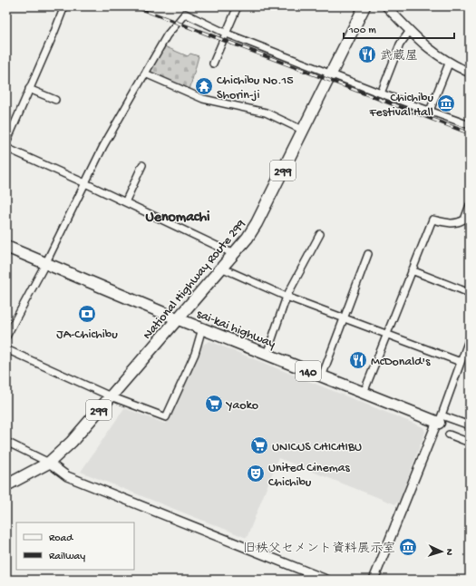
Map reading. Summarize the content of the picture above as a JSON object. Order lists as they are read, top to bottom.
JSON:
{
  "streets": {
    "highway": [
      "299",
      "National Highway Route 299",
      "sai-kai highway",
      "140"
    ]
  },
  "crossings": [
    ["National Highway Route 299", "sai-kai highway"]
  ],
  "districts": ["Uenomachi"],
  "places": {
    "restaurant": ["武蔵屋", "McDonald's"],
    "temple": ["Chichibu No.15 Shorin-ji"],
    "museum": ["Chichibu Festival Hall", "旧秩父セメント資料展示室"],
    "bank": ["JA-Chichibu"],
    "supermarket": ["Yaoko", "UNICUS CHICHIBU"],
    "theatre": ["United Cinemas Chichibu"]
  },
  "legend": ["Road", "Railway"],
  "scale_bar": "100 m",
  "north": "right"
}
